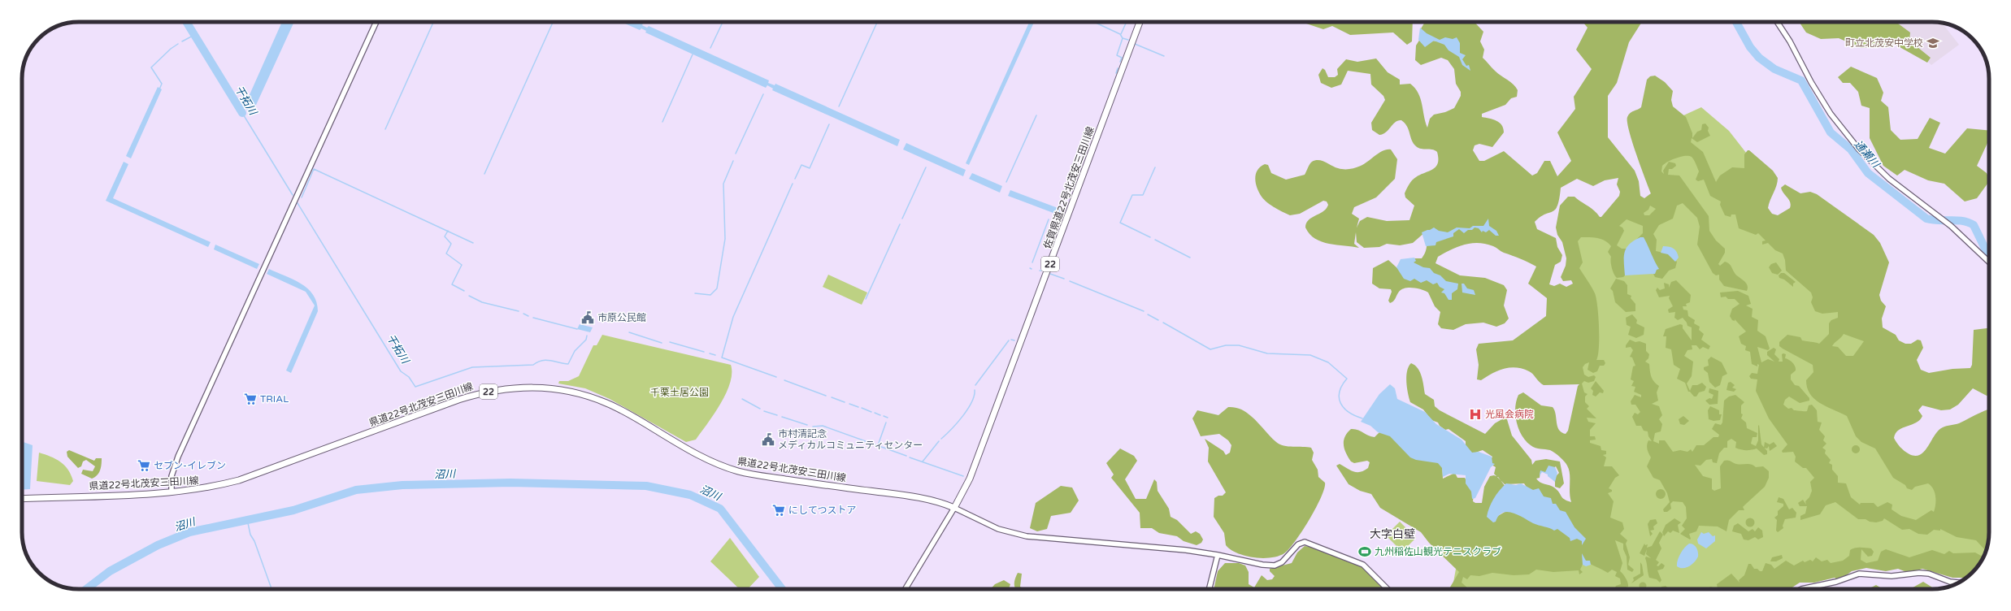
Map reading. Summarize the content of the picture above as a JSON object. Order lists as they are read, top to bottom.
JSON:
{
  "streets": {
    "main road": ["佐賀県道22号北茂安三田川線", "22", "県道22号北茂安三田川線"]
  },
  "crossings": [
    ["佐賀県道22号北茂安三田川線", "県道22号北茂安三田川線"]
  ],
  "districts": ["大字白壁"],
  "water": ["干拓川", "通瀬川", "沼川"],
  "parks": ["千栗土居公園"],
  "places": {
    "school or university": ["町立北茂安中学校"],
    "public building": ["市原公民館", "市村清記念 メディカルコミュニティセンター"],
    "supermarket": ["TRIAL", "セブン-イレブン", "にしてつストア"],
    "hospital": ["光風会病院"],
    "sports": ["九州稲佐山観光テニスクラブ"]
  }
}
